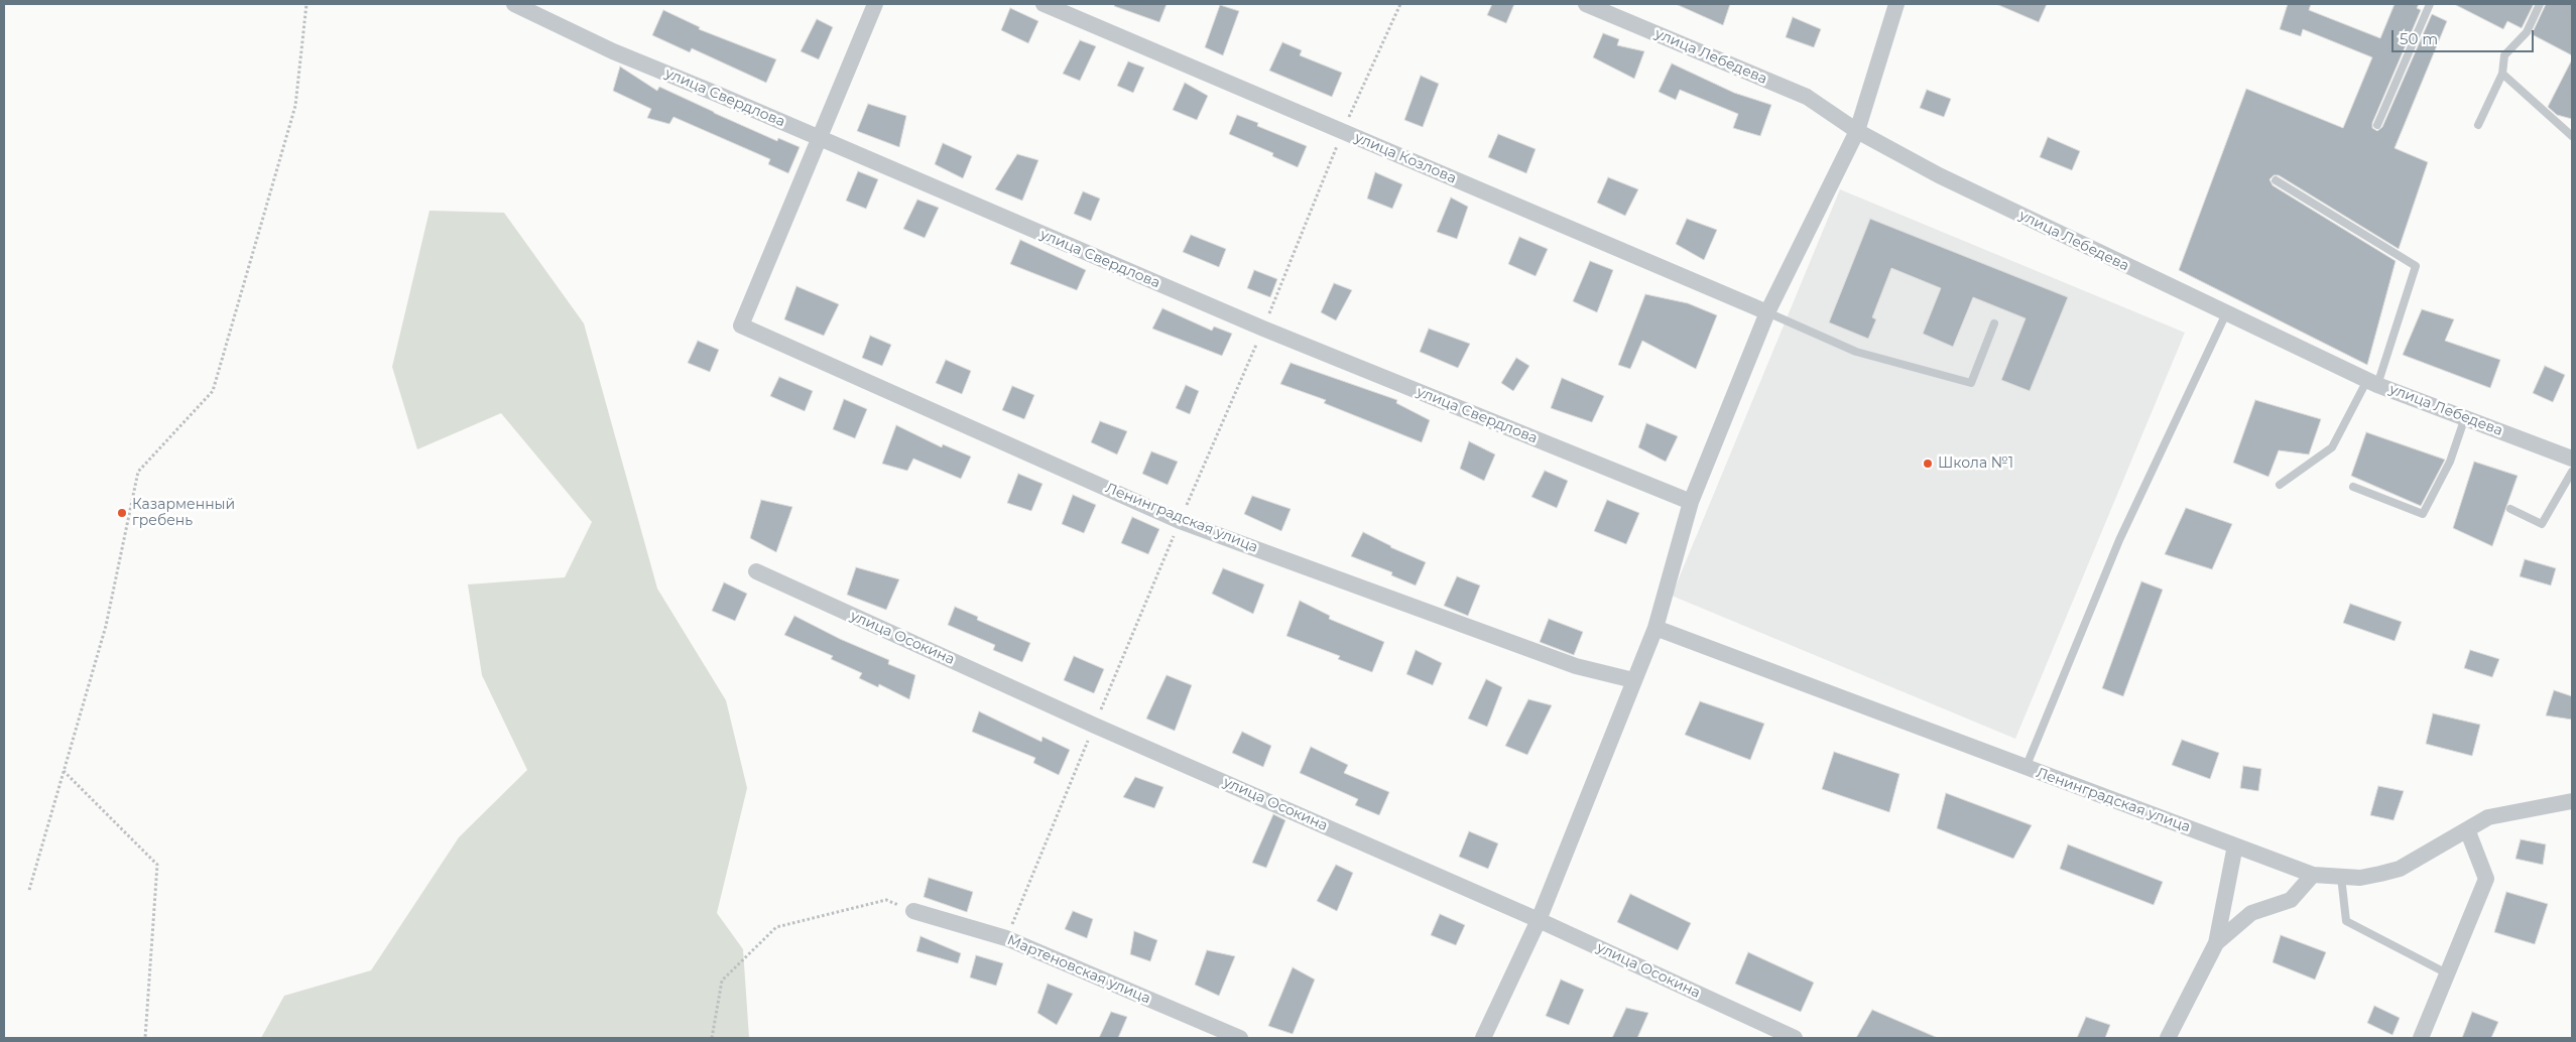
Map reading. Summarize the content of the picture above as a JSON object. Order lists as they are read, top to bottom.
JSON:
{
  "streets": {
    "street": [
      "улица Лебедева",
      "улица Свердлова",
      "улица Козлова",
      "Ленинградская улица",
      "улица Осокина",
      "Мартеновская улица"
    ]
  },
  "crossings": [
    ["улица Свердлова", "Ленинградская улица"]
  ],
  "places": ["Школа №1", "Казарменный гребень"],
  "scale_bar": "50 m"
}
